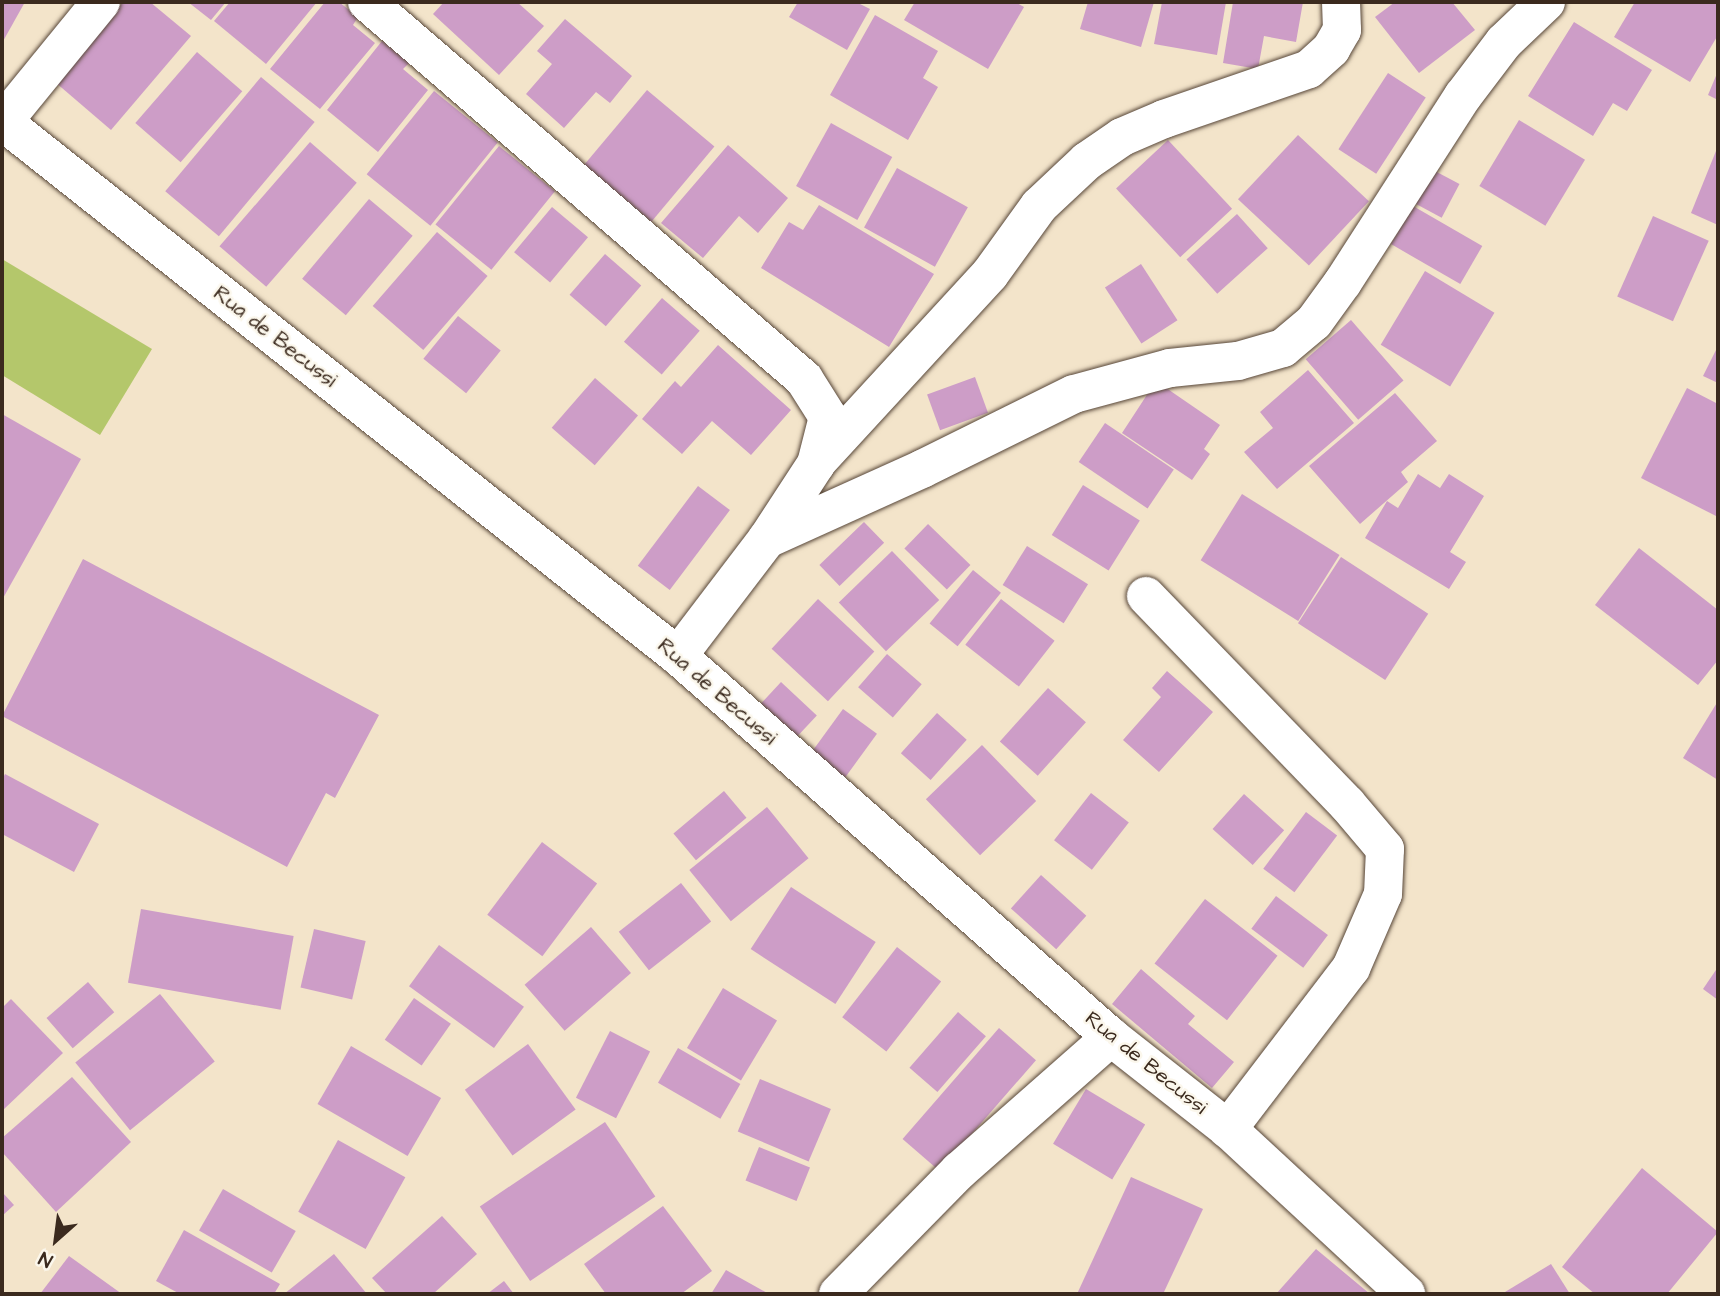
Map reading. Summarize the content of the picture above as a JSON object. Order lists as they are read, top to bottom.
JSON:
{
  "streets": {
    "street": ["Rua de Becussi"]
  },
  "north": "bottom left"
}
